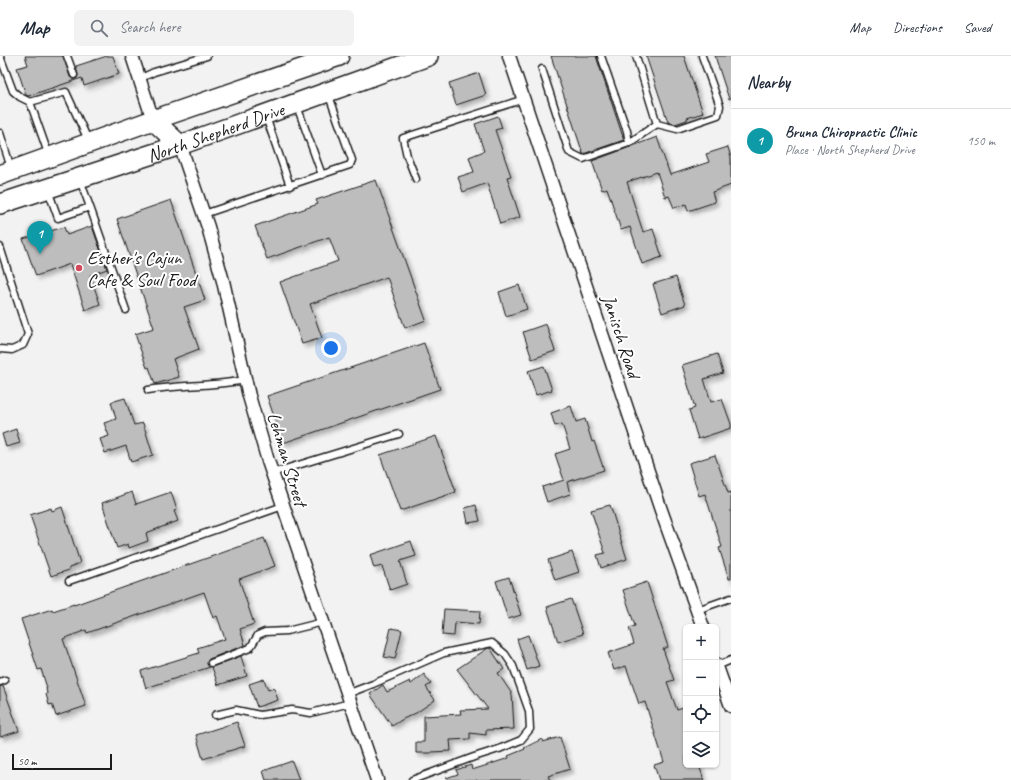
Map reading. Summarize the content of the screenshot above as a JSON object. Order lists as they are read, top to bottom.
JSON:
{
  "streets": {
    "main road": ["North Shepherd Drive"],
    "street": ["Janisch Road", "Lehman Street"]
  },
  "crossings": [
    ["North Shepherd Drive", "Lehman Street"]
  ],
  "places": ["Esther's Cajun Cafe & Soul Food"],
  "scale_bar": "50 m",
  "page": {
    "header": "Map",
    "search": "Search here",
    "nav": ["Map", "Directions", "Saved"],
    "heading": "Nearby",
    "list": [
      {
        "mark": "1",
        "name": "Bruna Chiropractic Clinic",
        "note": "Place · North Shepherd Drive",
        "value": "150 m"
      }
    ],
    "pins": "1",
    "map_buttons": ["+", "−"],
    "scale": "50 m"
  }
}
